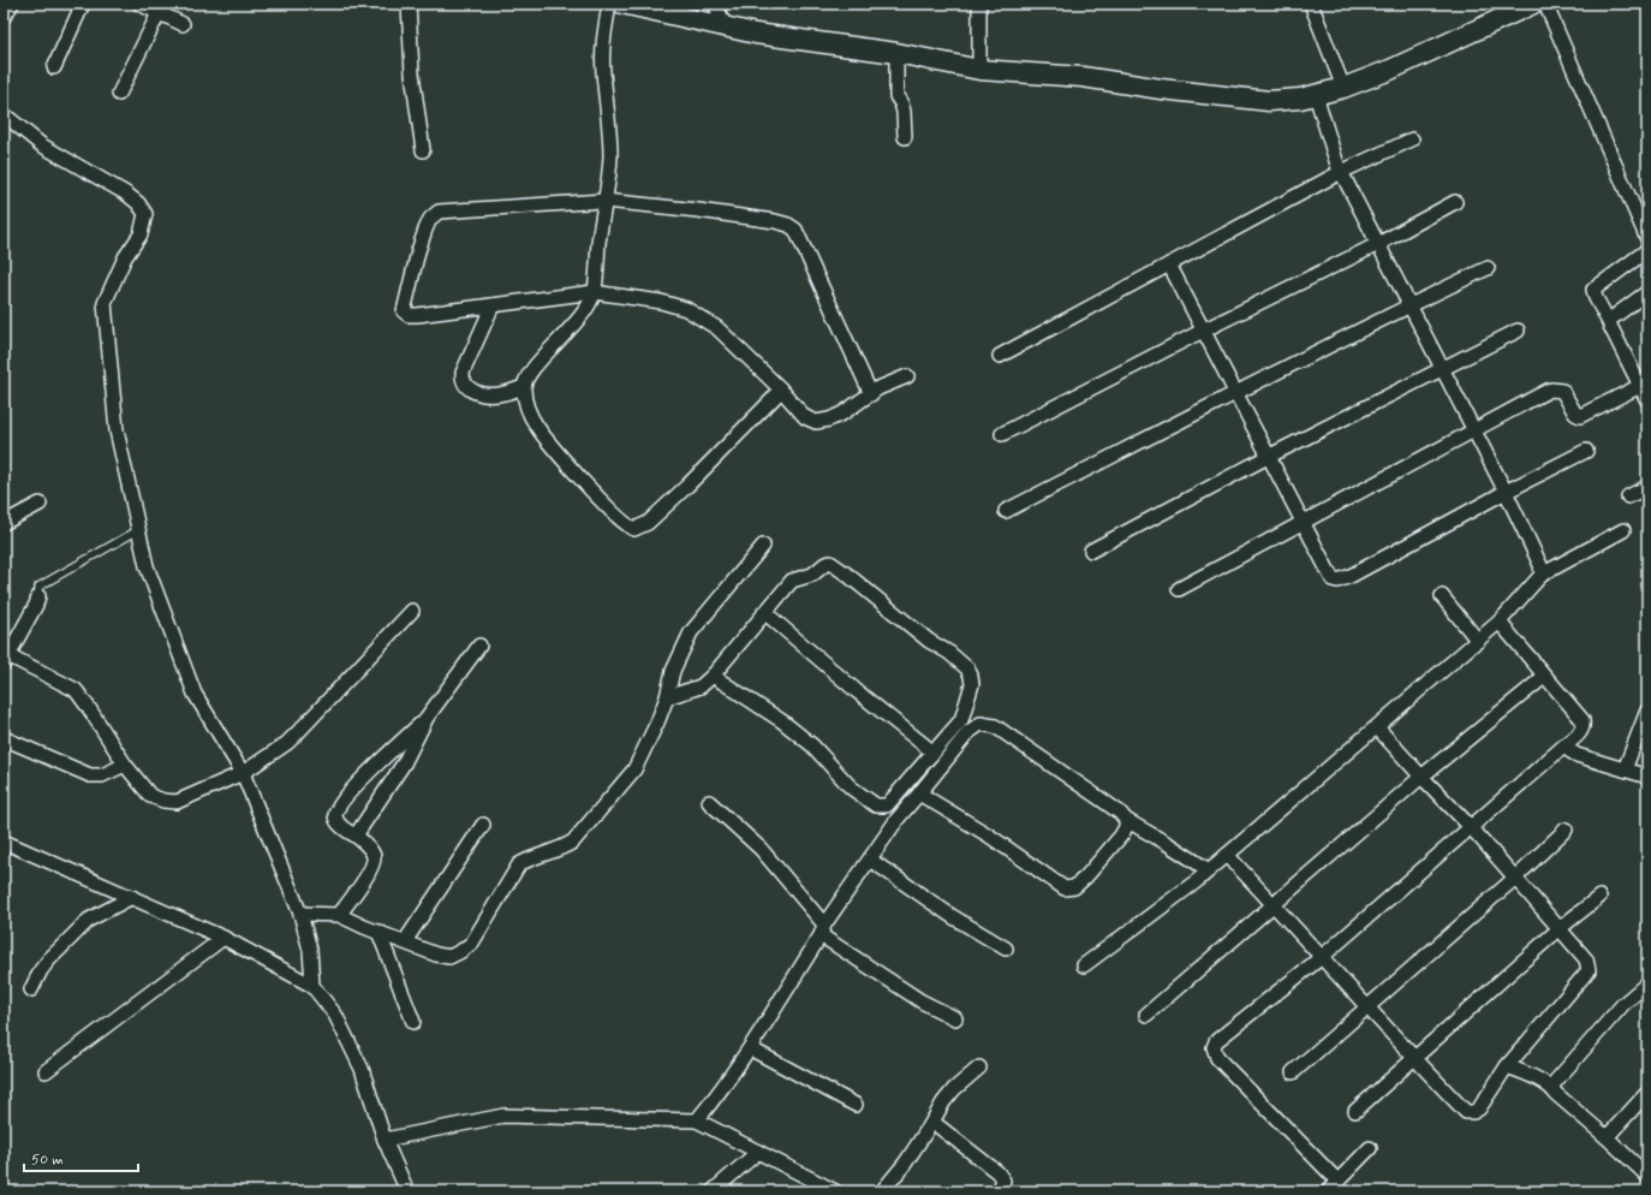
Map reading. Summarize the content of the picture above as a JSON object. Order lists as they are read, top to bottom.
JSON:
{
  "scale_bar": "50 m"
}
